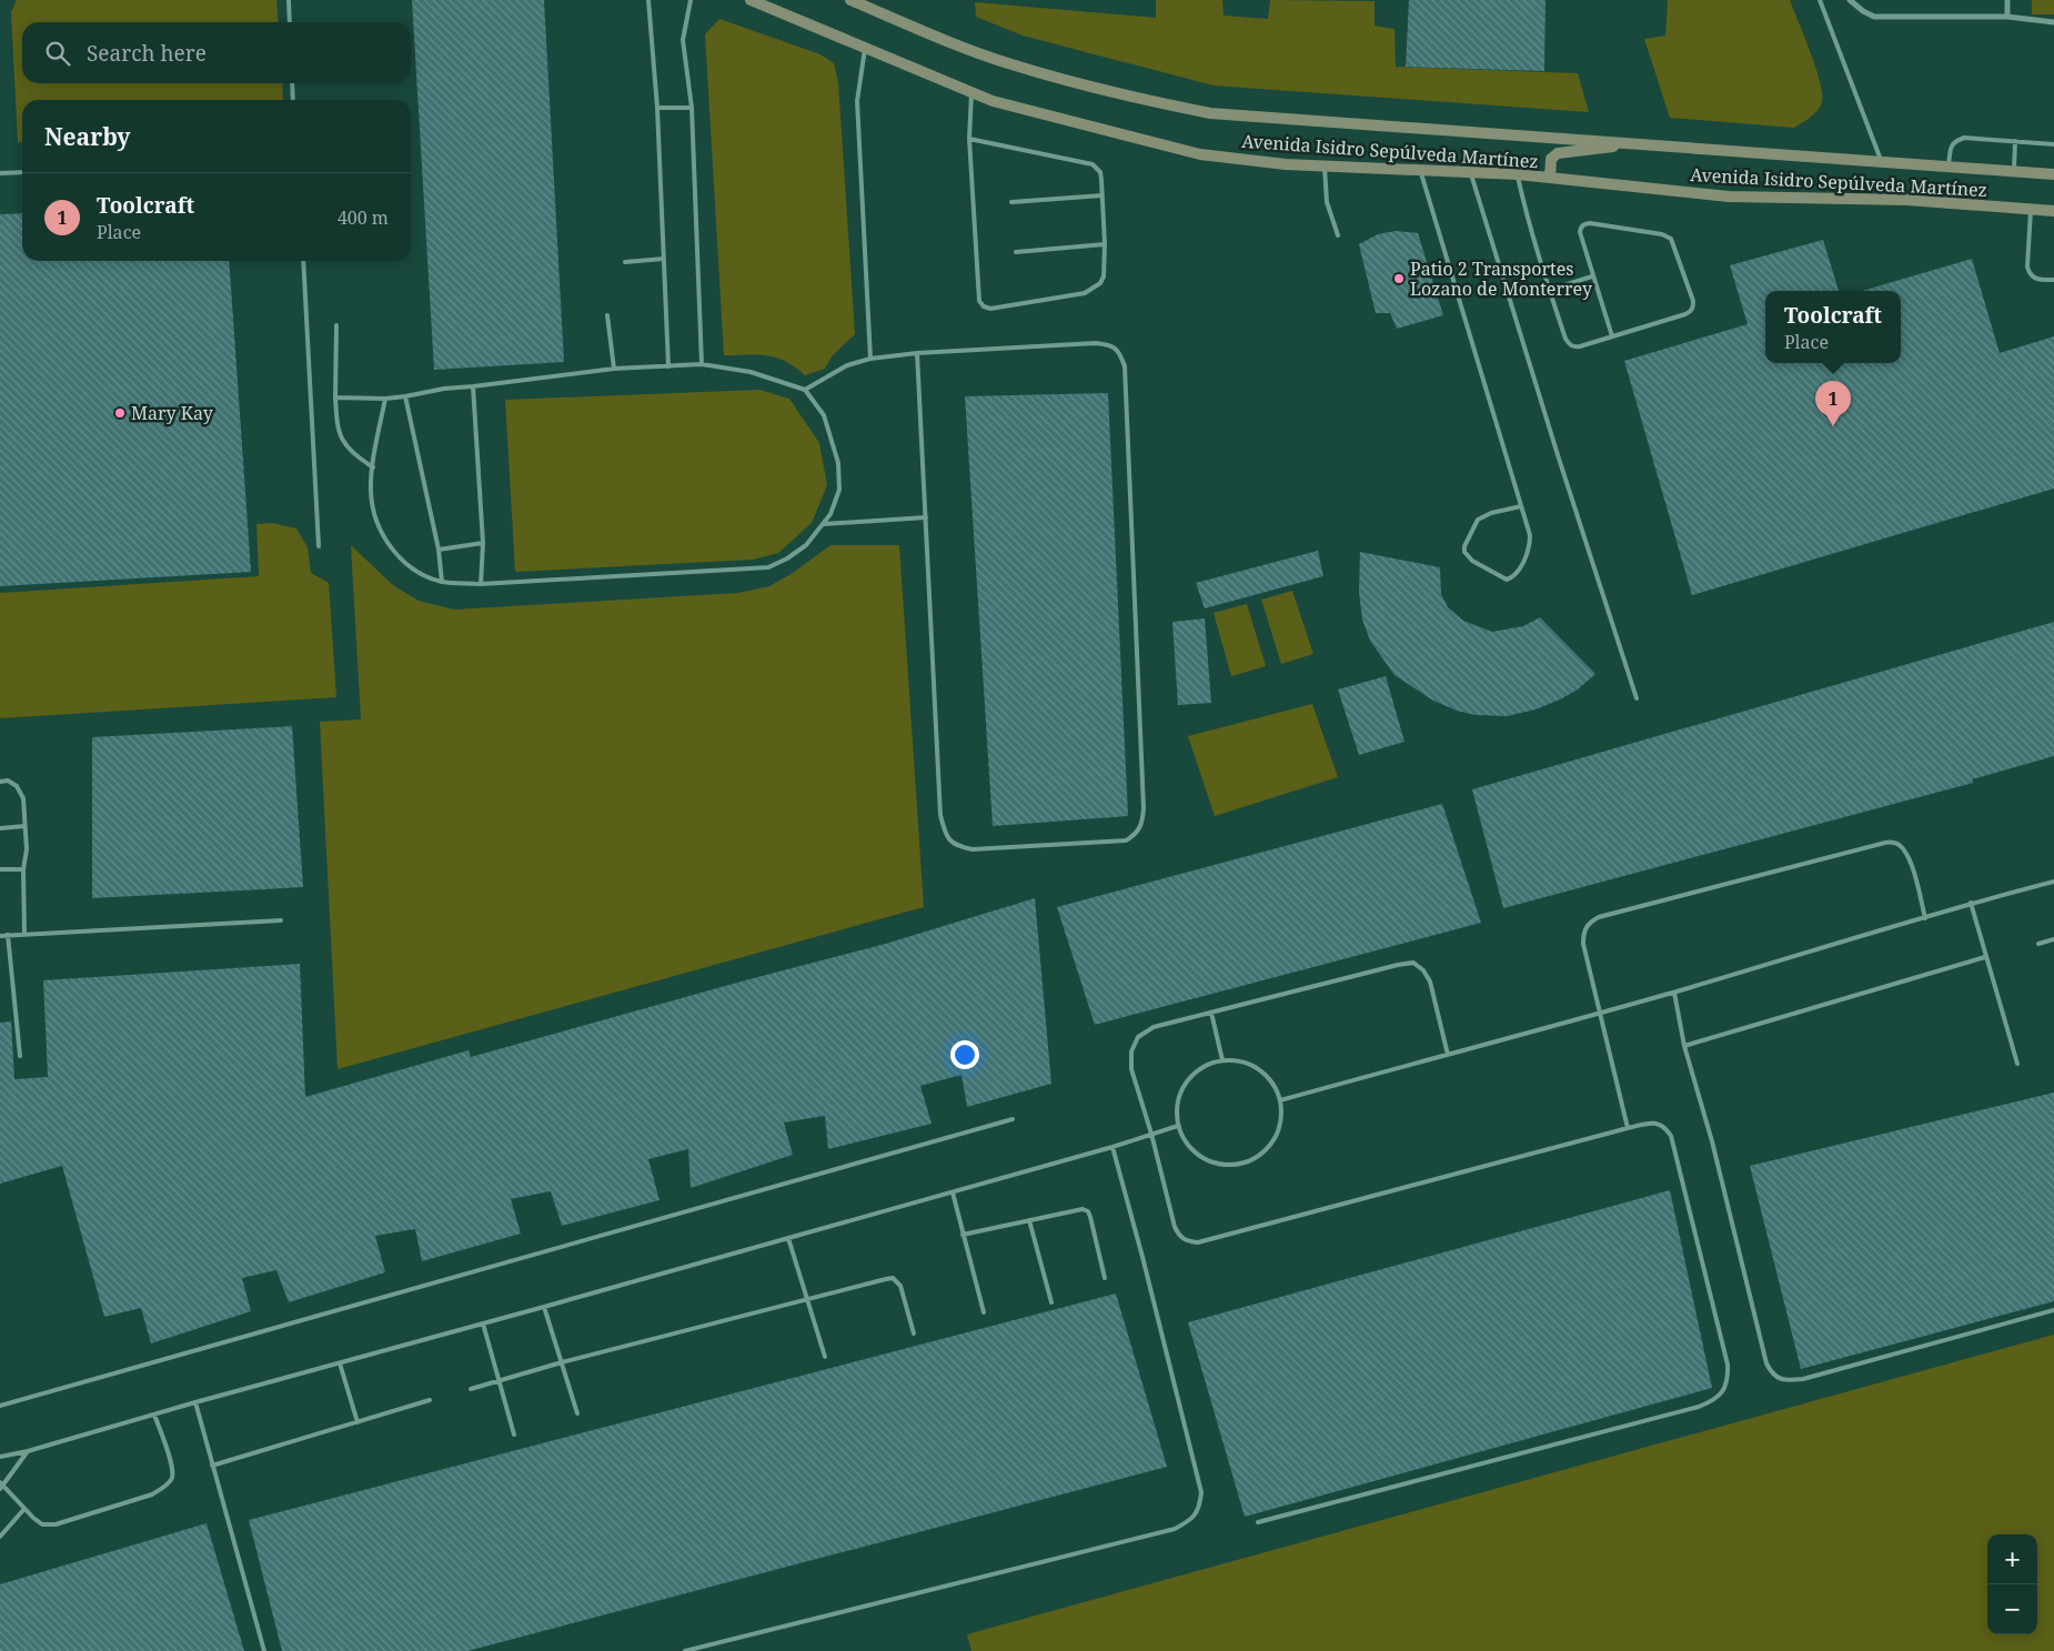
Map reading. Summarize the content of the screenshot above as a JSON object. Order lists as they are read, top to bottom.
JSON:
{
  "streets": {
    "main road": ["Avenida Isidro Sepúlveda Martínez"]
  },
  "places": ["Patio 2 Transportes Lozano de Monterrey", "Mary Kay"],
  "page": {
    "search": "Search here",
    "heading": "Nearby",
    "list": [
      {
        "mark": "1",
        "name": "Toolcraft",
        "note": "Place",
        "value": "400 m"
      }
    ],
    "popup": ["Toolcraft", "Place"],
    "pins": "1",
    "map_buttons": ["+", "−"]
  }
}
